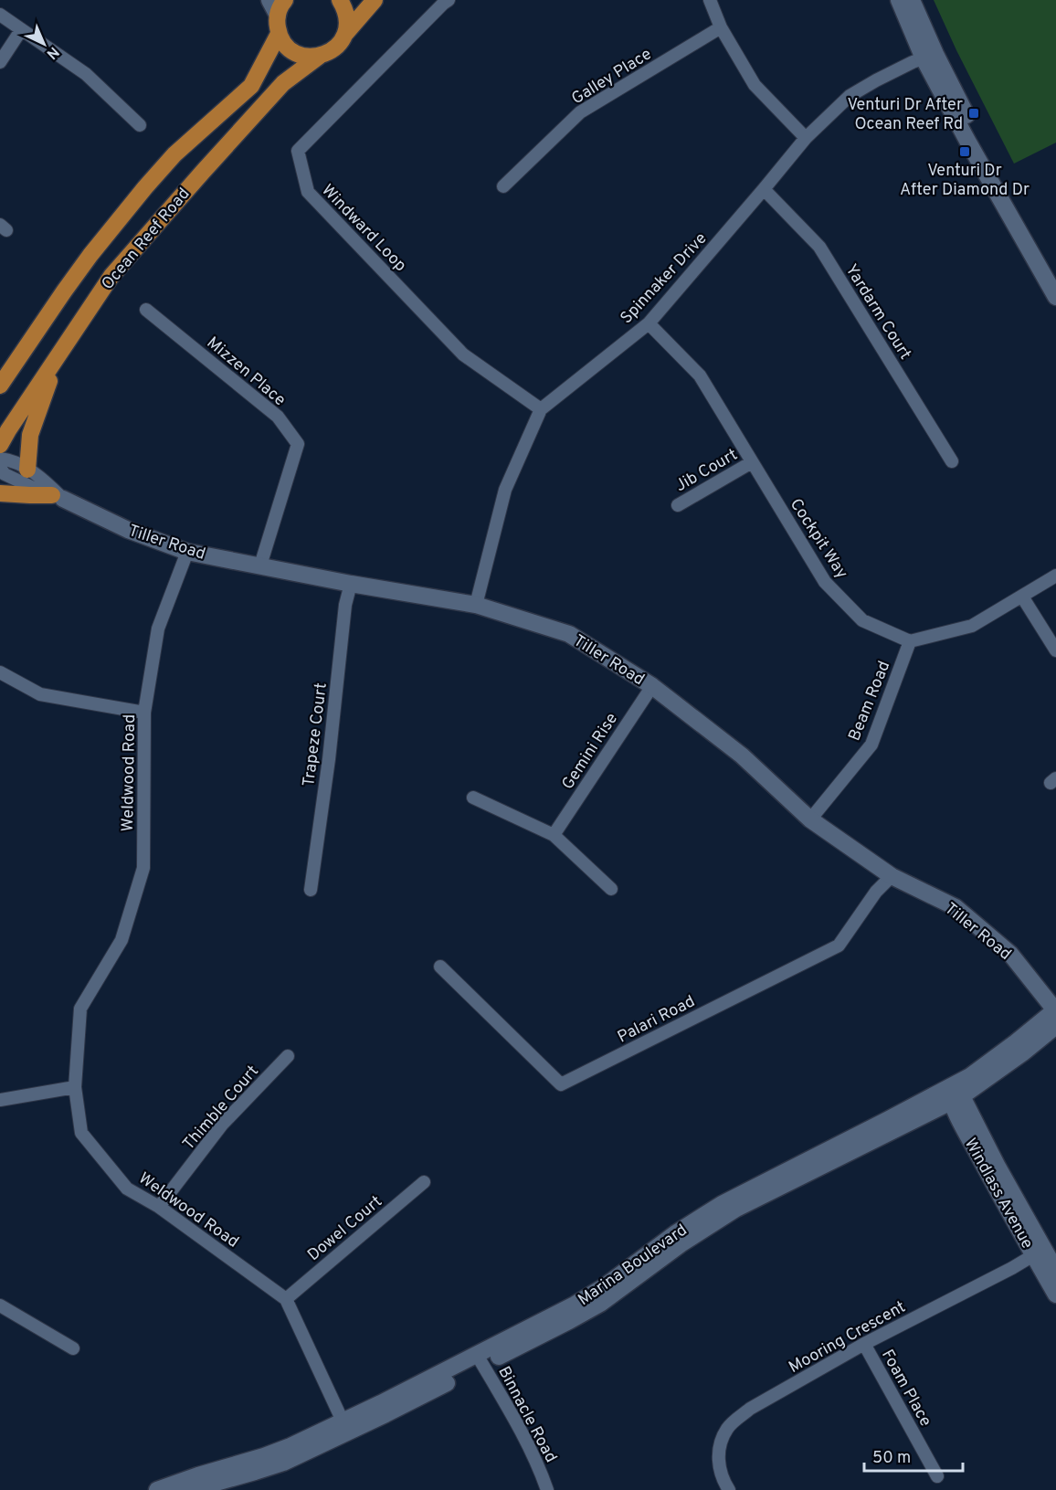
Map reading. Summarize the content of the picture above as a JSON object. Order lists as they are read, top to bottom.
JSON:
{
  "streets": {
    "main road": ["Ocean Reef Road"],
    "street": [
      "Galley Place",
      "Windward Loop",
      "Spinnaker Drive",
      "Yardarm Court",
      "Mizzen Place",
      "Jib Court",
      "Cockpit Way",
      "Tiller Road",
      "Beam Road",
      "Trapeze Court",
      "Gemini Rise",
      "Weldwood Road",
      "Palari Road",
      "Thimble Court",
      "Windlass Avenue",
      "Dowel Court",
      "Marina Boulevard",
      "Mooring Crescent",
      "Foam Place",
      "Binnacle Road"
    ]
  },
  "crossings": [
    ["Windward Loop", "Spinnaker Drive"],
    ["Spinnaker Drive", "Yardarm Court"],
    ["Spinnaker Drive", "Cockpit Way"],
    ["Spinnaker Drive", "Tiller Road"],
    ["Mizzen Place", "Tiller Road"],
    ["Jib Court", "Cockpit Way"],
    ["Cockpit Way", "Beam Road"],
    ["Tiller Road", "Beam Road"],
    ["Tiller Road", "Trapeze Court"],
    ["Tiller Road", "Gemini Rise"],
    ["Tiller Road", "Weldwood Road"],
    ["Tiller Road", "Palari Road"],
    ["Tiller Road", "Marina Boulevard"],
    ["Weldwood Road", "Thimble Court"],
    ["Weldwood Road", "Dowel Court"],
    ["Weldwood Road", "Marina Boulevard"],
    ["Windlass Avenue", "Marina Boulevard"],
    ["Windlass Avenue", "Mooring Crescent"],
    ["Marina Boulevard", "Binnacle Road"],
    ["Mooring Crescent", "Foam Place"]
  ],
  "places": {
    "transit": ["Venturi Dr After Ocean Reef Rd", "Venturi Dr After Diamond Dr"]
  },
  "scale_bar": "50 m",
  "north": "bottom right"
}
